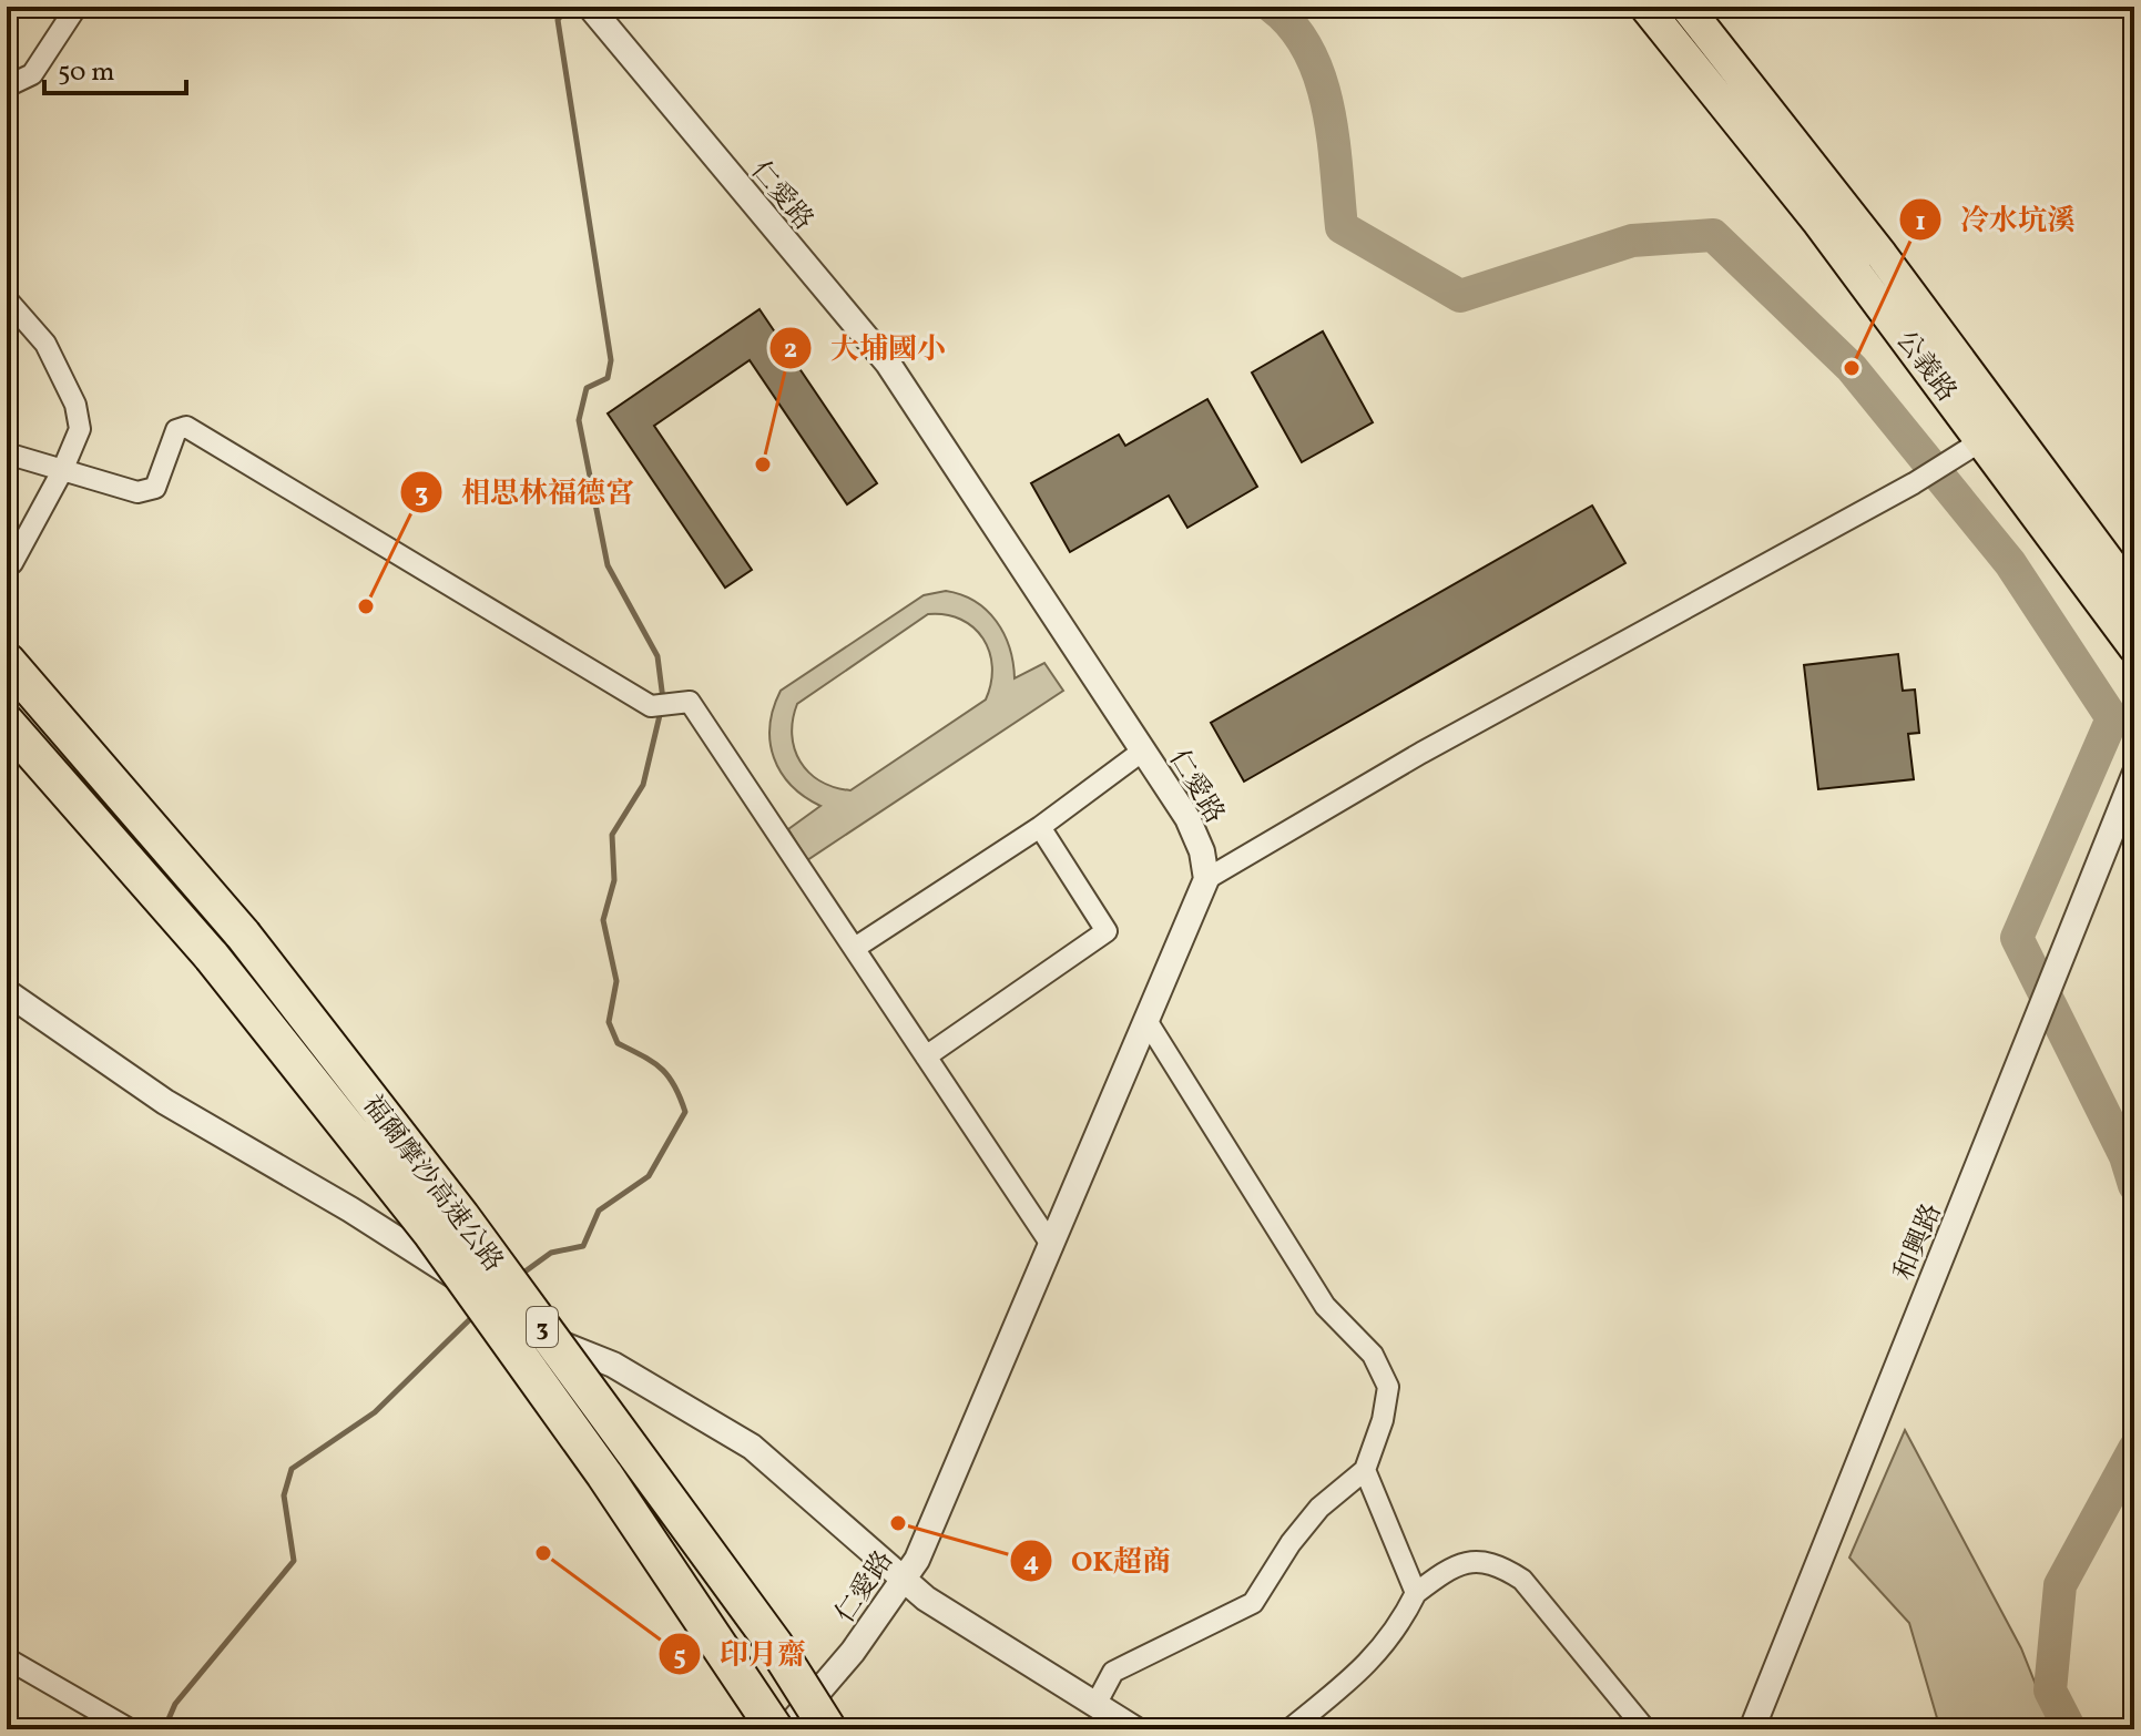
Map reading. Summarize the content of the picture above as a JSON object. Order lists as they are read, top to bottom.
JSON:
{
  "streets": {
    "highway": ["福爾摩沙高速公路", "3"],
    "main road": ["公義路"],
    "street": ["仁愛路", "和興路"]
  },
  "places": [
    "冷水坑溪",
    "大埔國小",
    "相思林福德宮",
    "OK超商",
    "印月齋"
  ],
  "scale_bar": "50 m"
}
